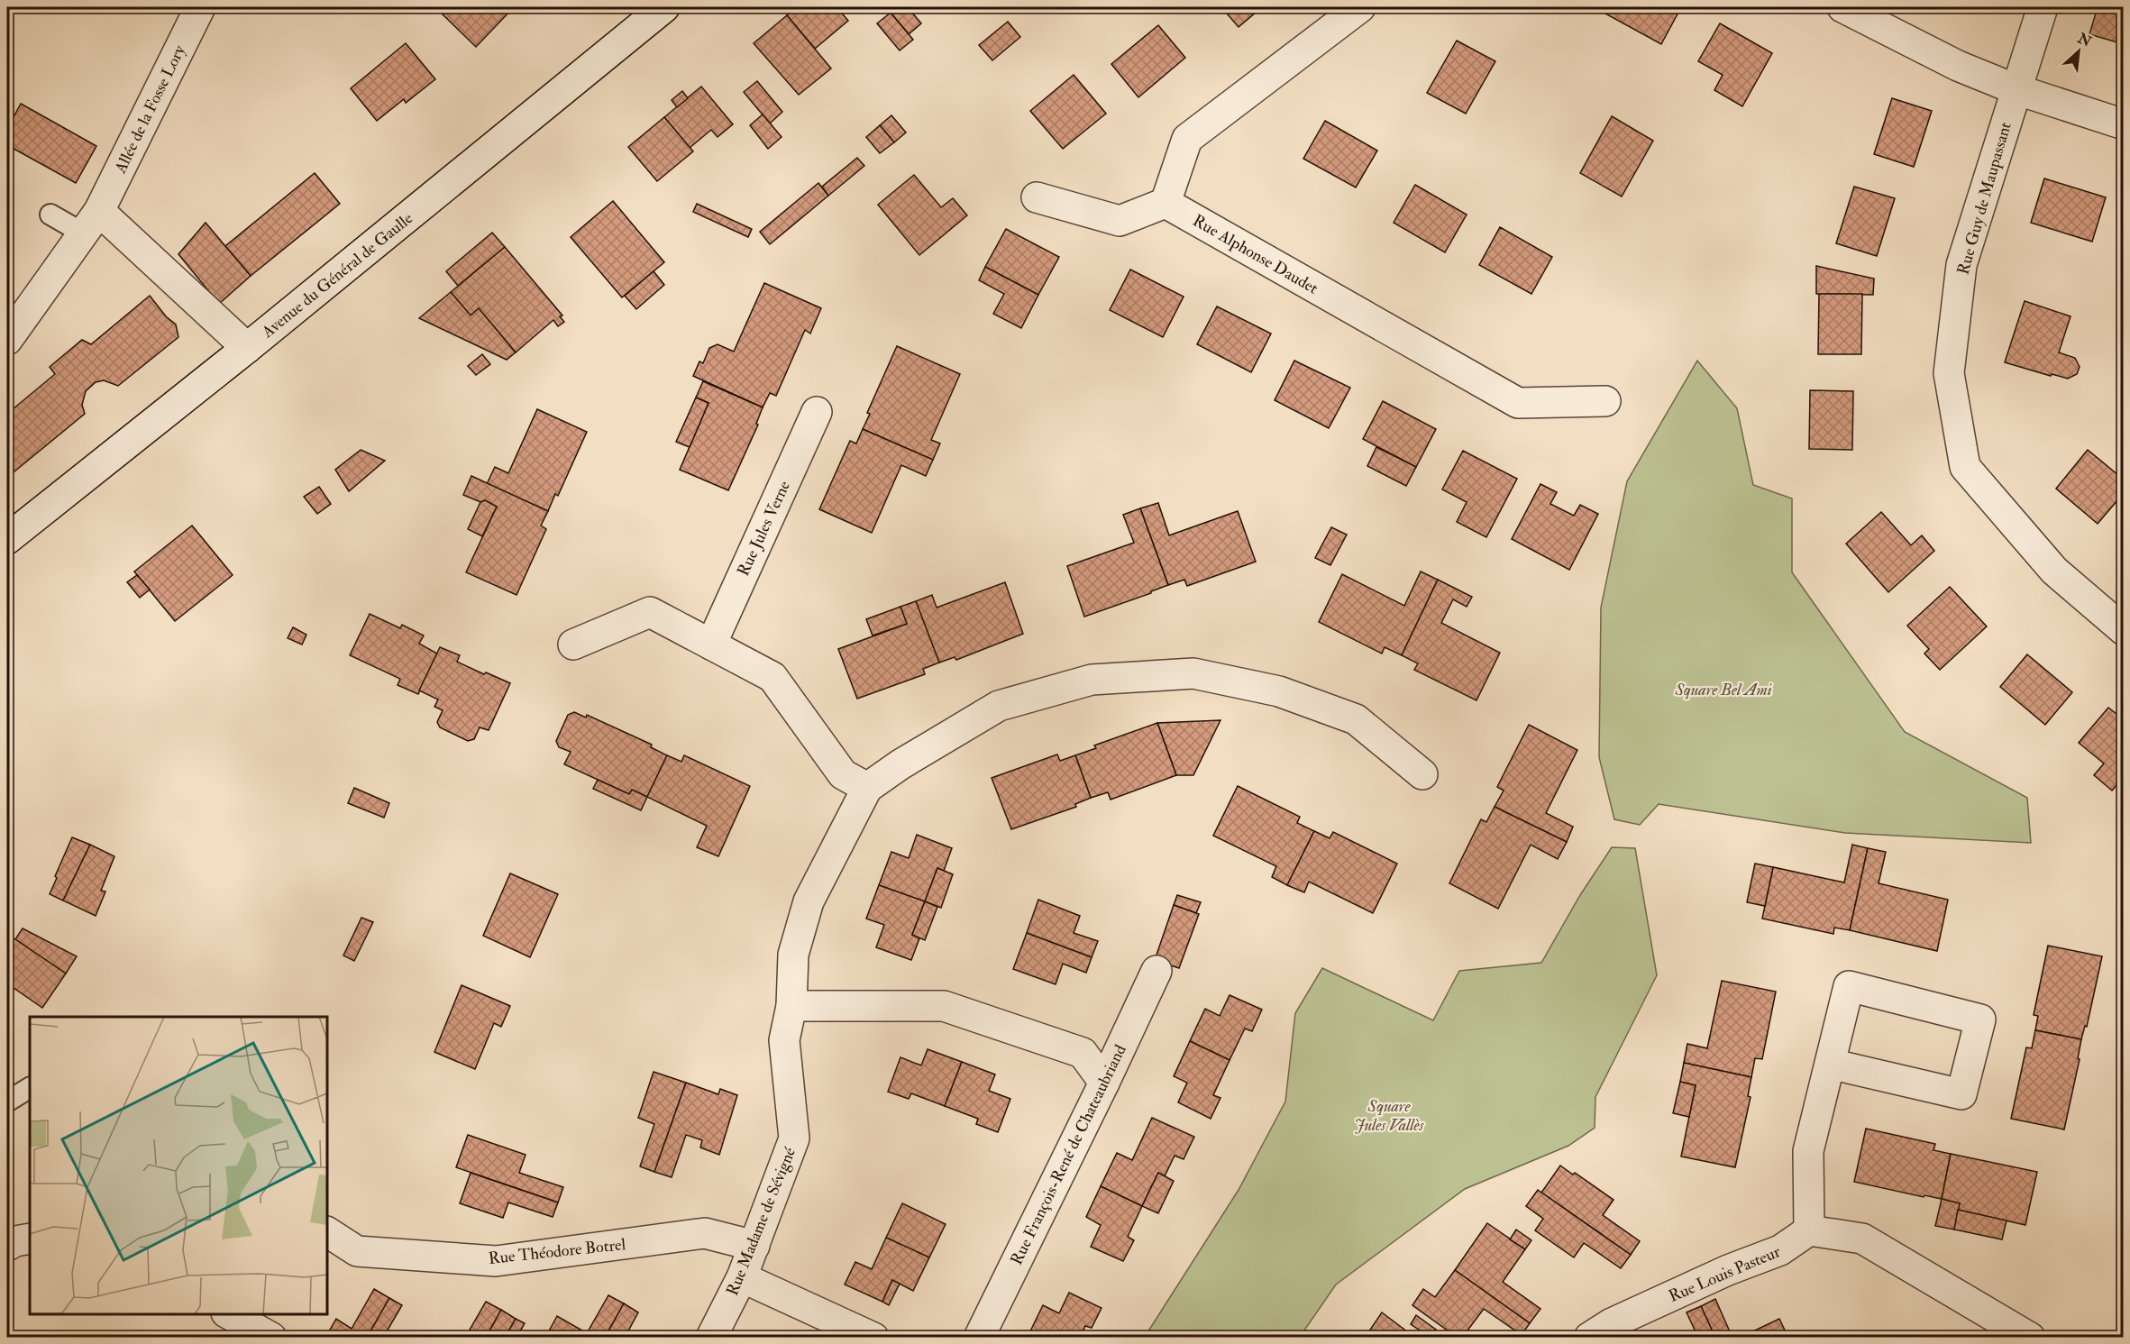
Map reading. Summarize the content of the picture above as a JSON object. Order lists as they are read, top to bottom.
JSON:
{
  "streets": {
    "street": [
      "Allée de la Fosse Lory",
      "Rue Guy de Maupassant",
      "Rue Alphonse Daudet",
      "Avenue du Général de Gaulle",
      "Rue Jules Verne",
      "Rue François-René de Chateaubriand",
      "Rue Madame de Sévigné",
      "Rue Théodore Botrel",
      "Rue Louis Pasteur"
    ]
  },
  "crossings": [
    ["Rue Madame de Sévigné", "Rue Théodore Botrel"]
  ],
  "parks": ["Square Bel Ami", "Square Jules Vallès"],
  "north": "top right"
}
